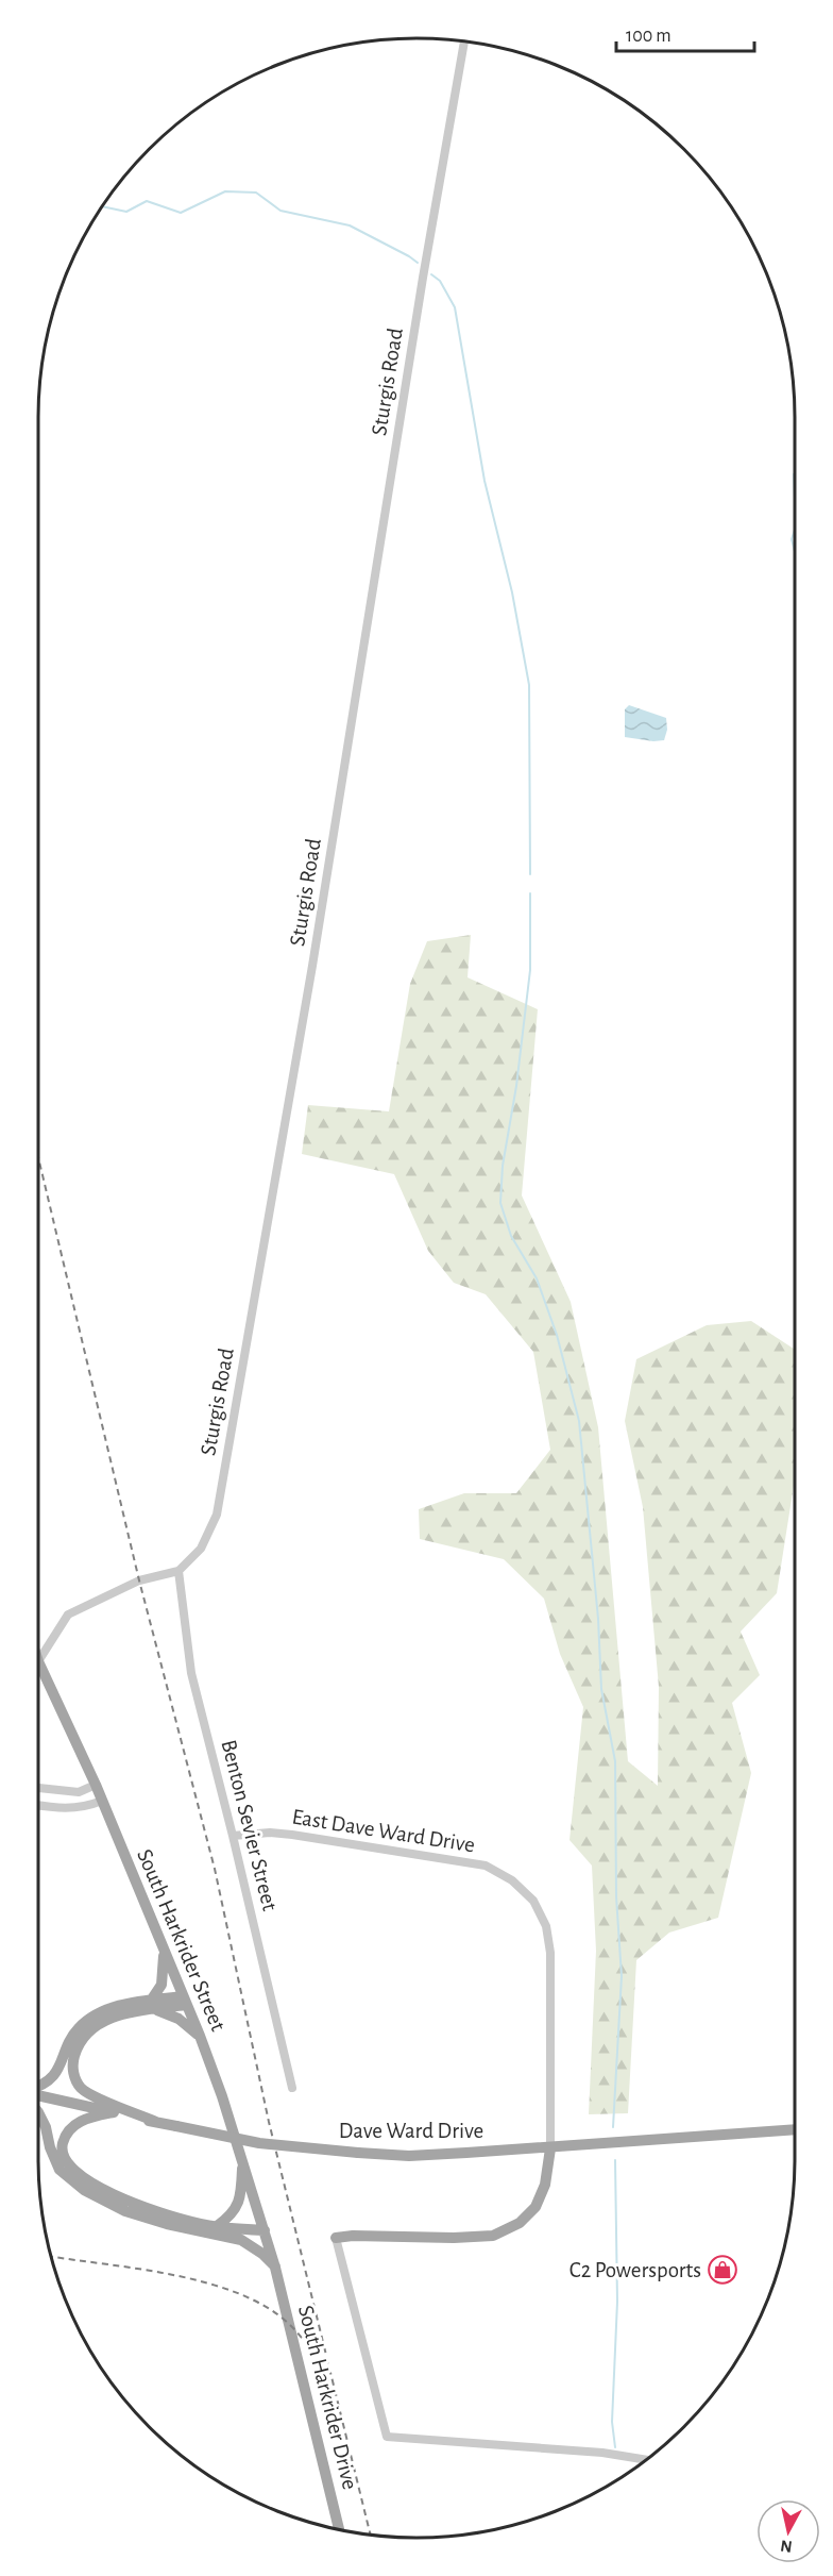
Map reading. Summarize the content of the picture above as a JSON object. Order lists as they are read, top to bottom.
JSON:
{
  "streets": {
    "main road": ["South Harkrider Street", "Dave Ward Drive", "South Harkrider Drive"],
    "street": ["Sturgis Road", "Benton Sevier Street", "East Dave Ward Drive"]
  },
  "crossings": [
    ["Sturgis Road", "Benton Sevier Street"],
    ["Benton Sevier Street", "East Dave Ward Drive"],
    ["East Dave Ward Drive", "Dave Ward Drive"],
    ["South Harkrider Street", "South Harkrider Drive"]
  ],
  "places": {
    "shop": ["C2 Powersports"]
  },
  "scale_bar": "100 m",
  "north": "bottom"
}
